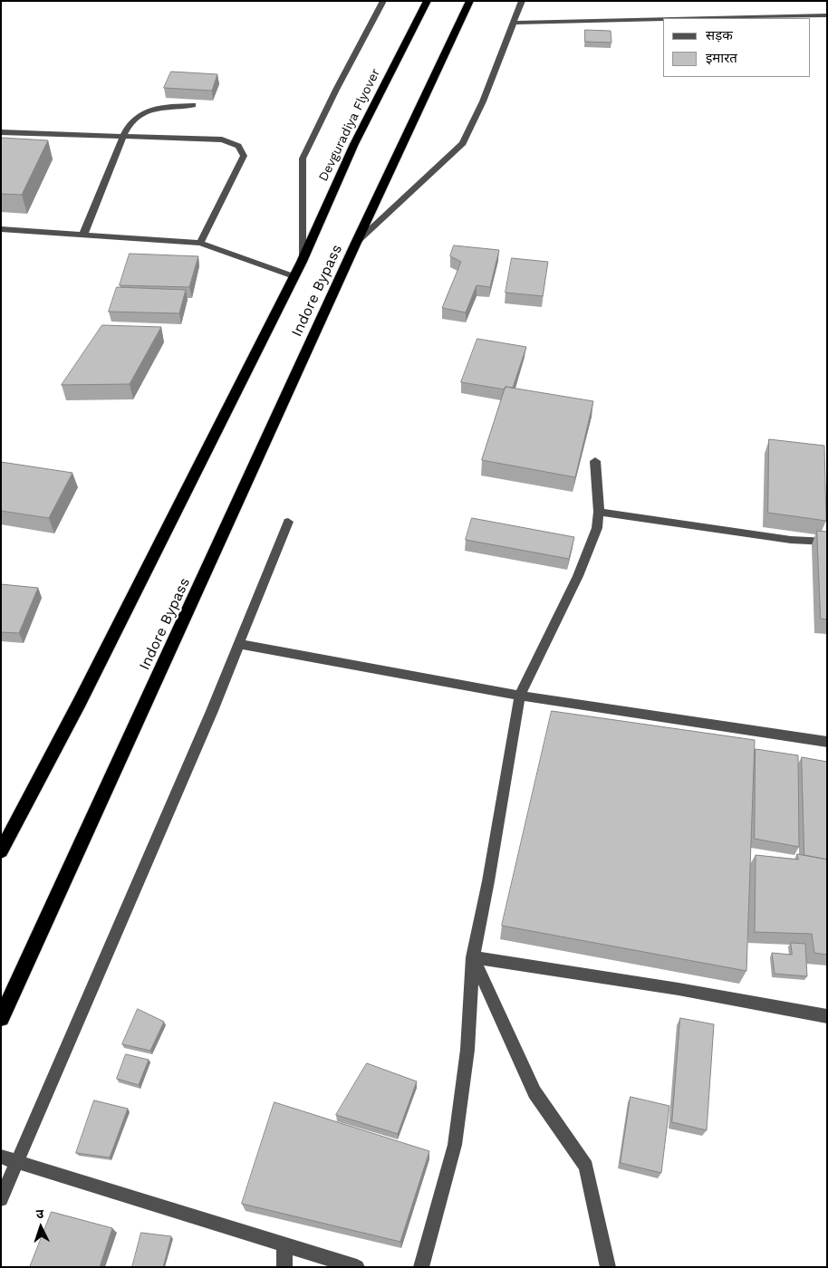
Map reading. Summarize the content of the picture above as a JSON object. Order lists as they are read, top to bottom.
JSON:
{
  "streets": {
    "highway": ["Devguradiya Flyover", "Indore Bypass"]
  },
  "crossings": [
    ["Devguradiya Flyover", "Indore Bypass"]
  ],
  "legend": ["सड़क", "इमारत"],
  "north": "top"
}
